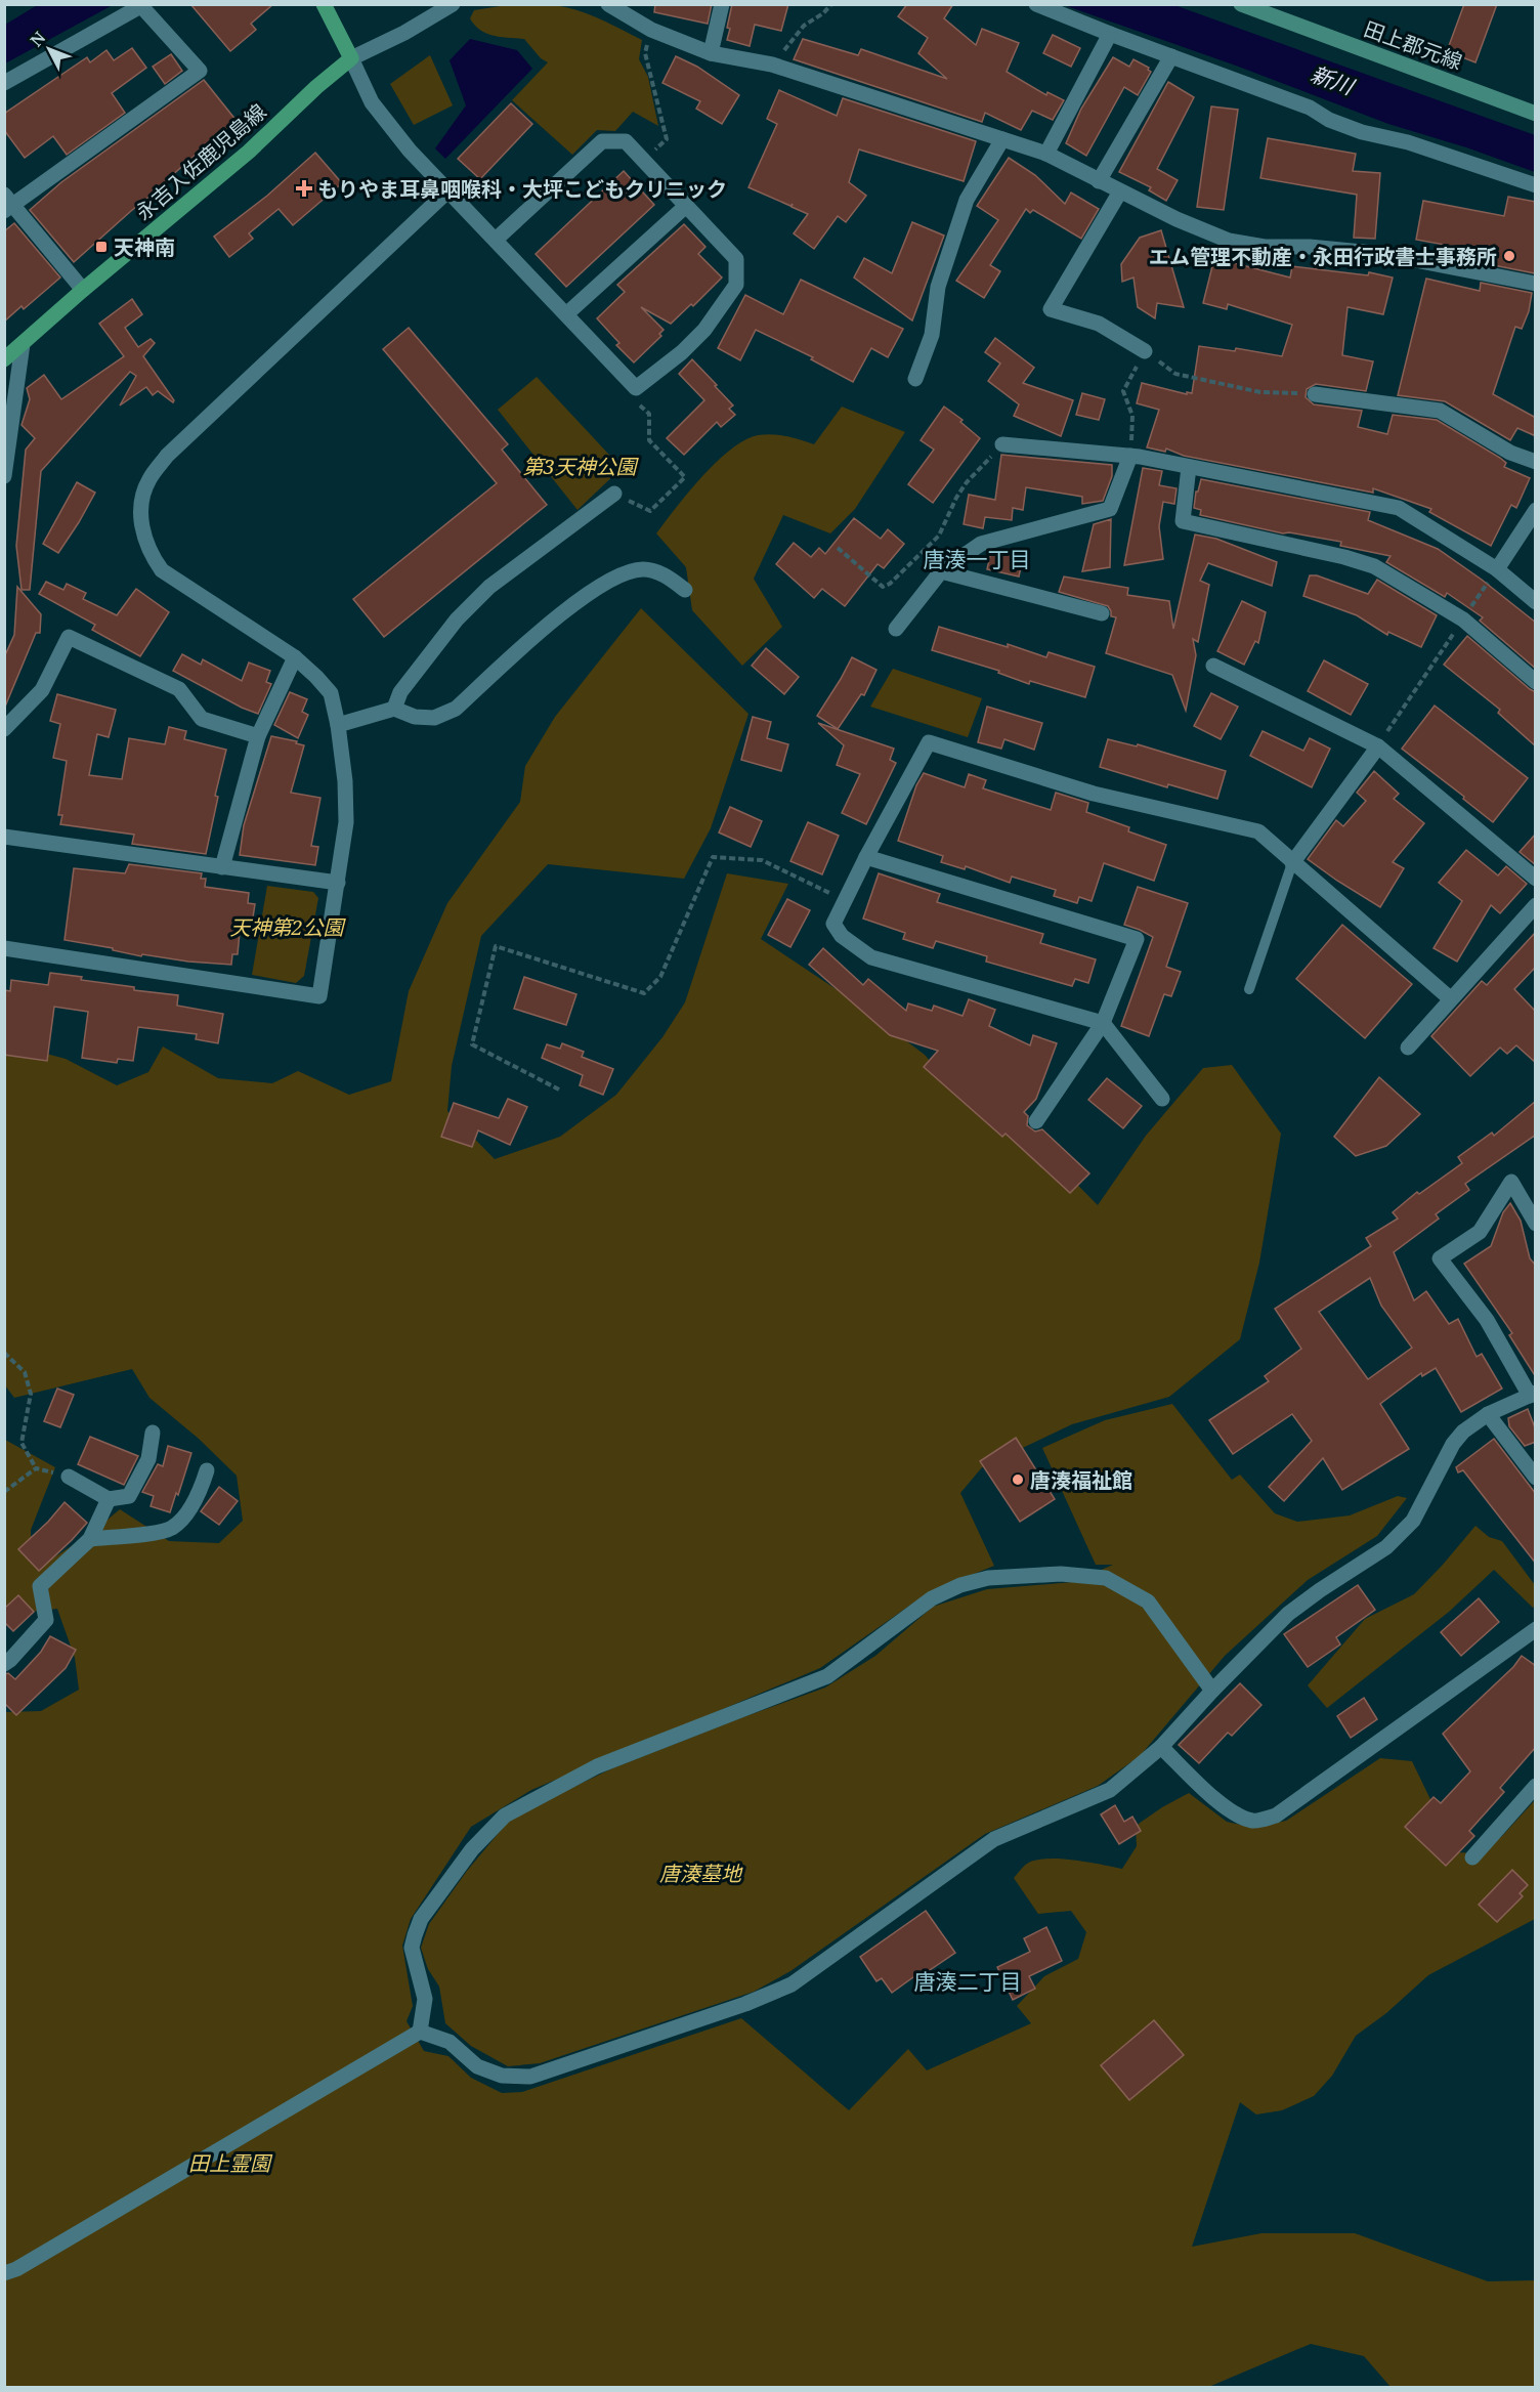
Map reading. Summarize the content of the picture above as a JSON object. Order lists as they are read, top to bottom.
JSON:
{
  "streets": {
    "main road": ["永吉入佐鹿児島線"],
    "street": ["田上郡元線"]
  },
  "districts": ["唐湊一丁目", "唐湊二丁目"],
  "water": ["新川"],
  "parks": [
    "第3天神公園",
    "天神第2公園",
    "唐湊墓地",
    "田上霊園"
  ],
  "places": {
    "health": ["もりやま耳鼻咽喉科・大坪こどもクリニック"],
    "transit": ["天神南"],
    "other": ["エム管理不動産・永田行政書士事務所", "唐湊福祉館"]
  },
  "north": "top left"
}
